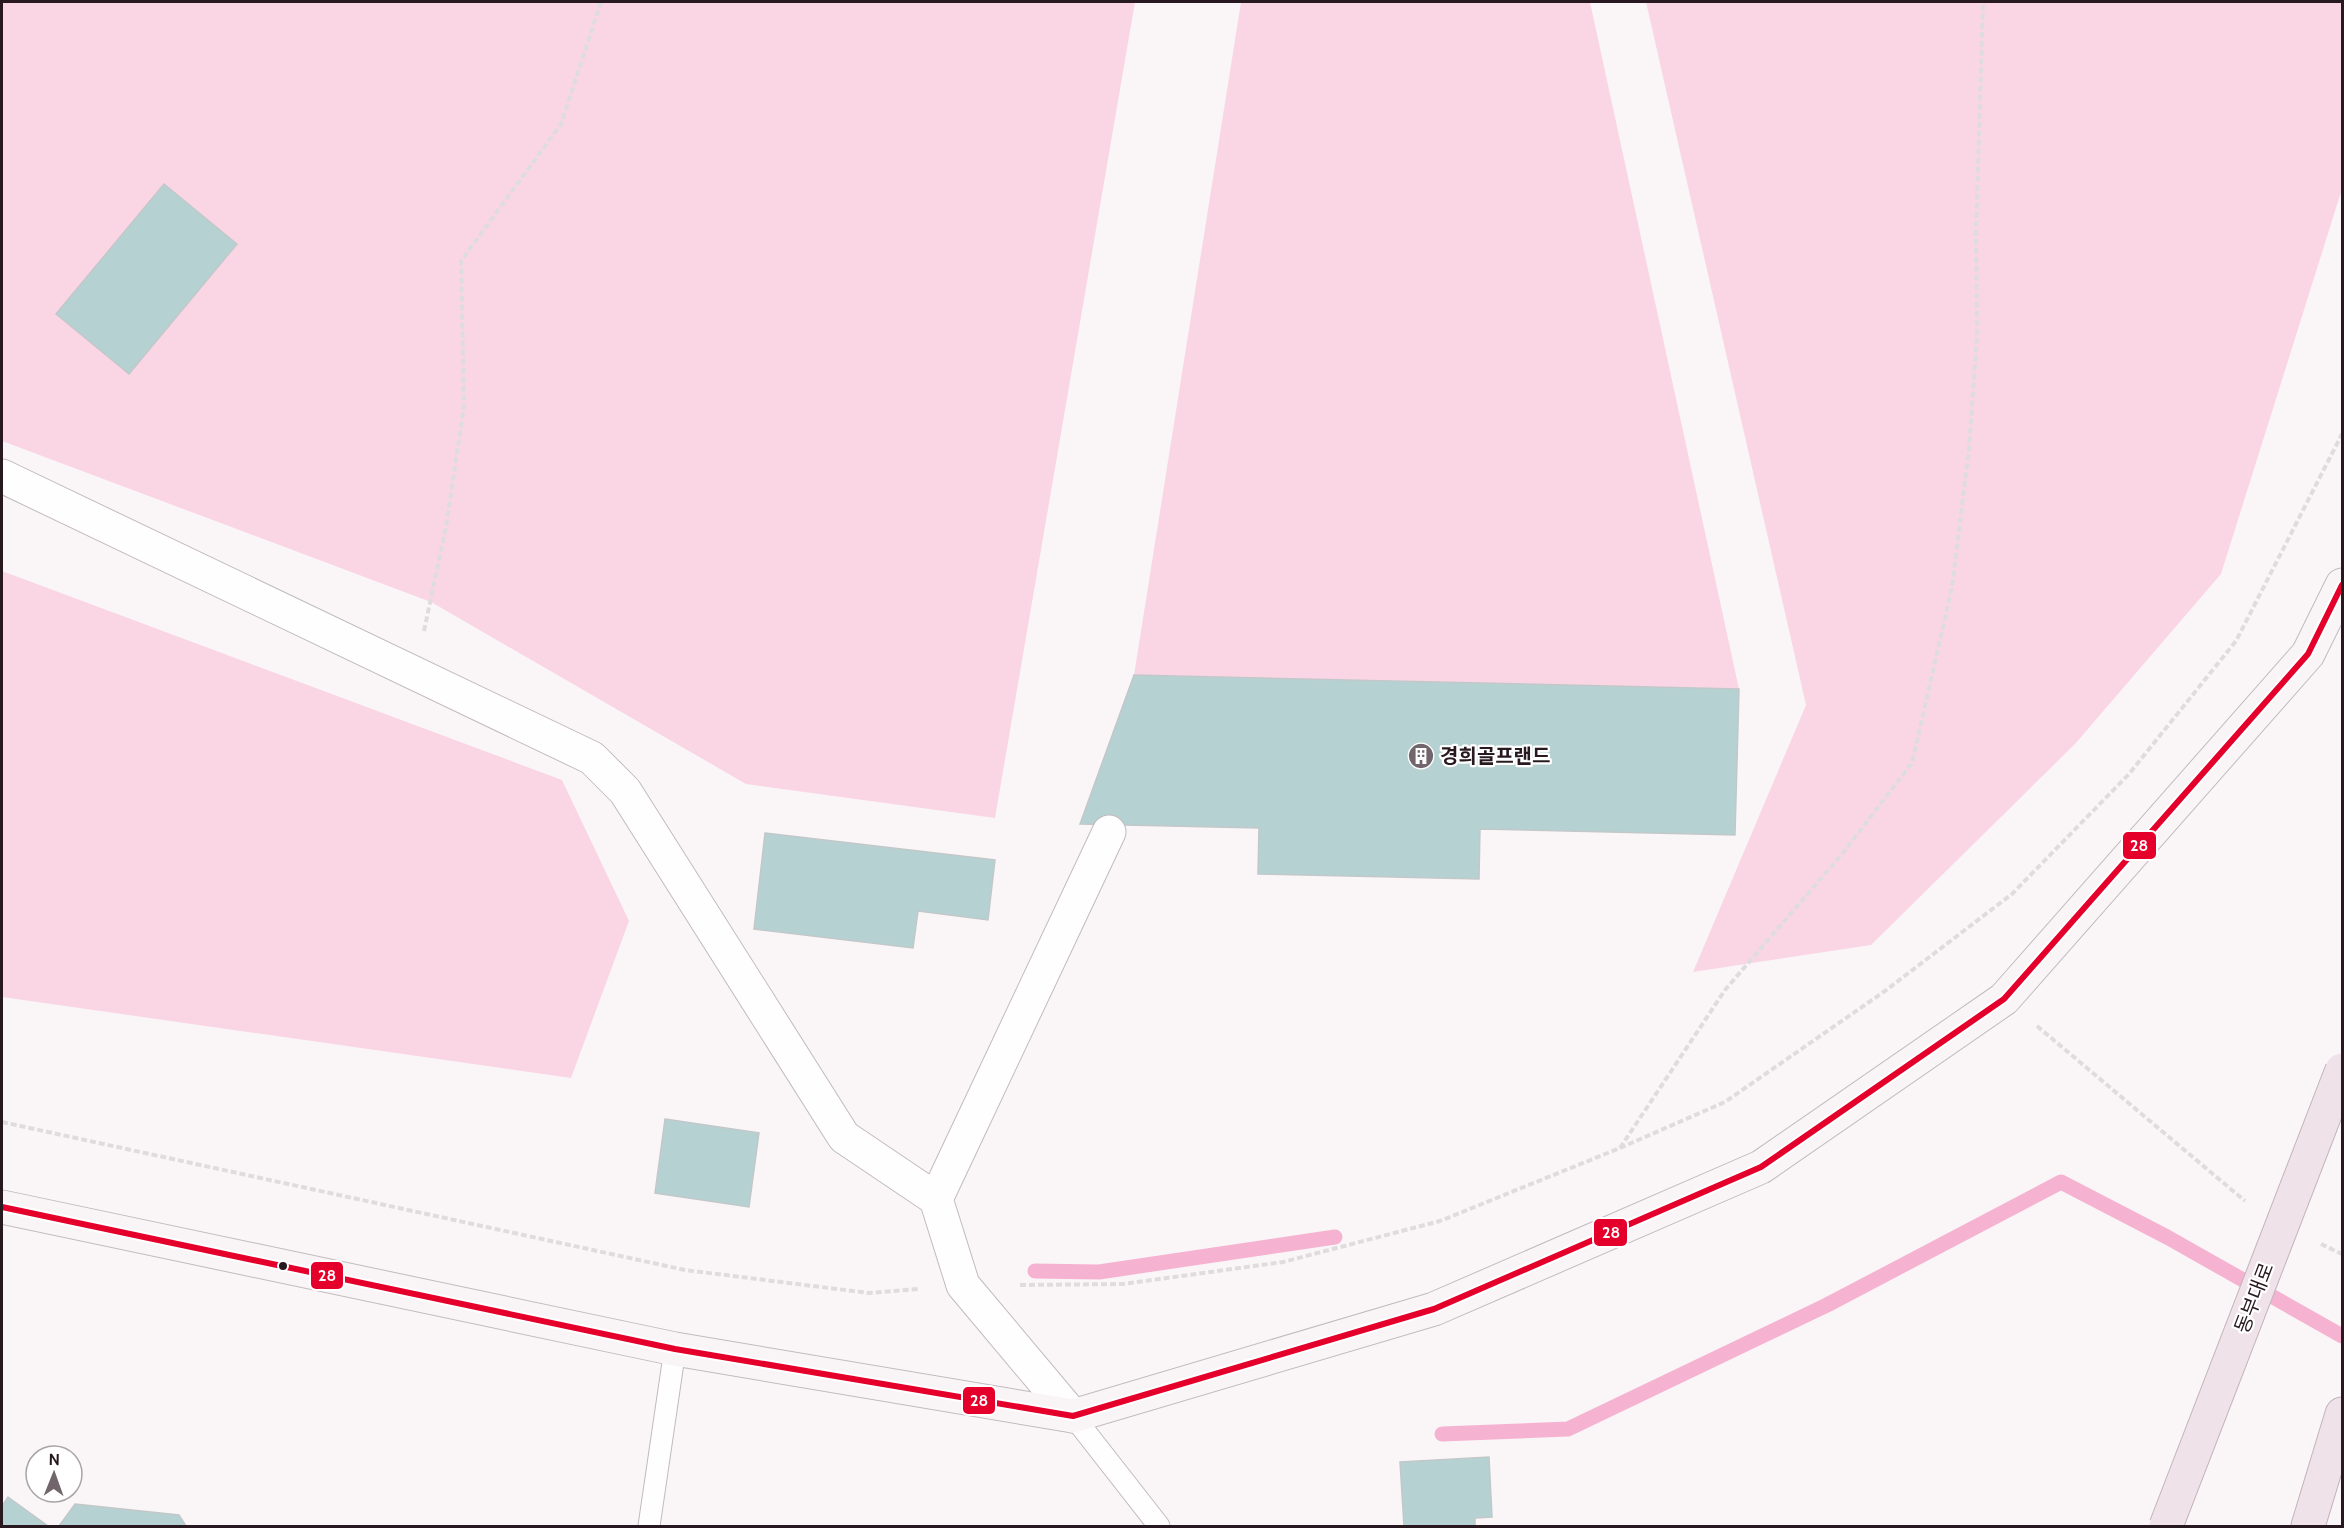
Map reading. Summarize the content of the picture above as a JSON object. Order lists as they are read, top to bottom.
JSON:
{
  "streets": {
    "highway": ["동부대로"]
  },
  "places": {
    "building": ["경희골프랜드"]
  },
  "lines": ["transit line 28"],
  "north": "top"
}
